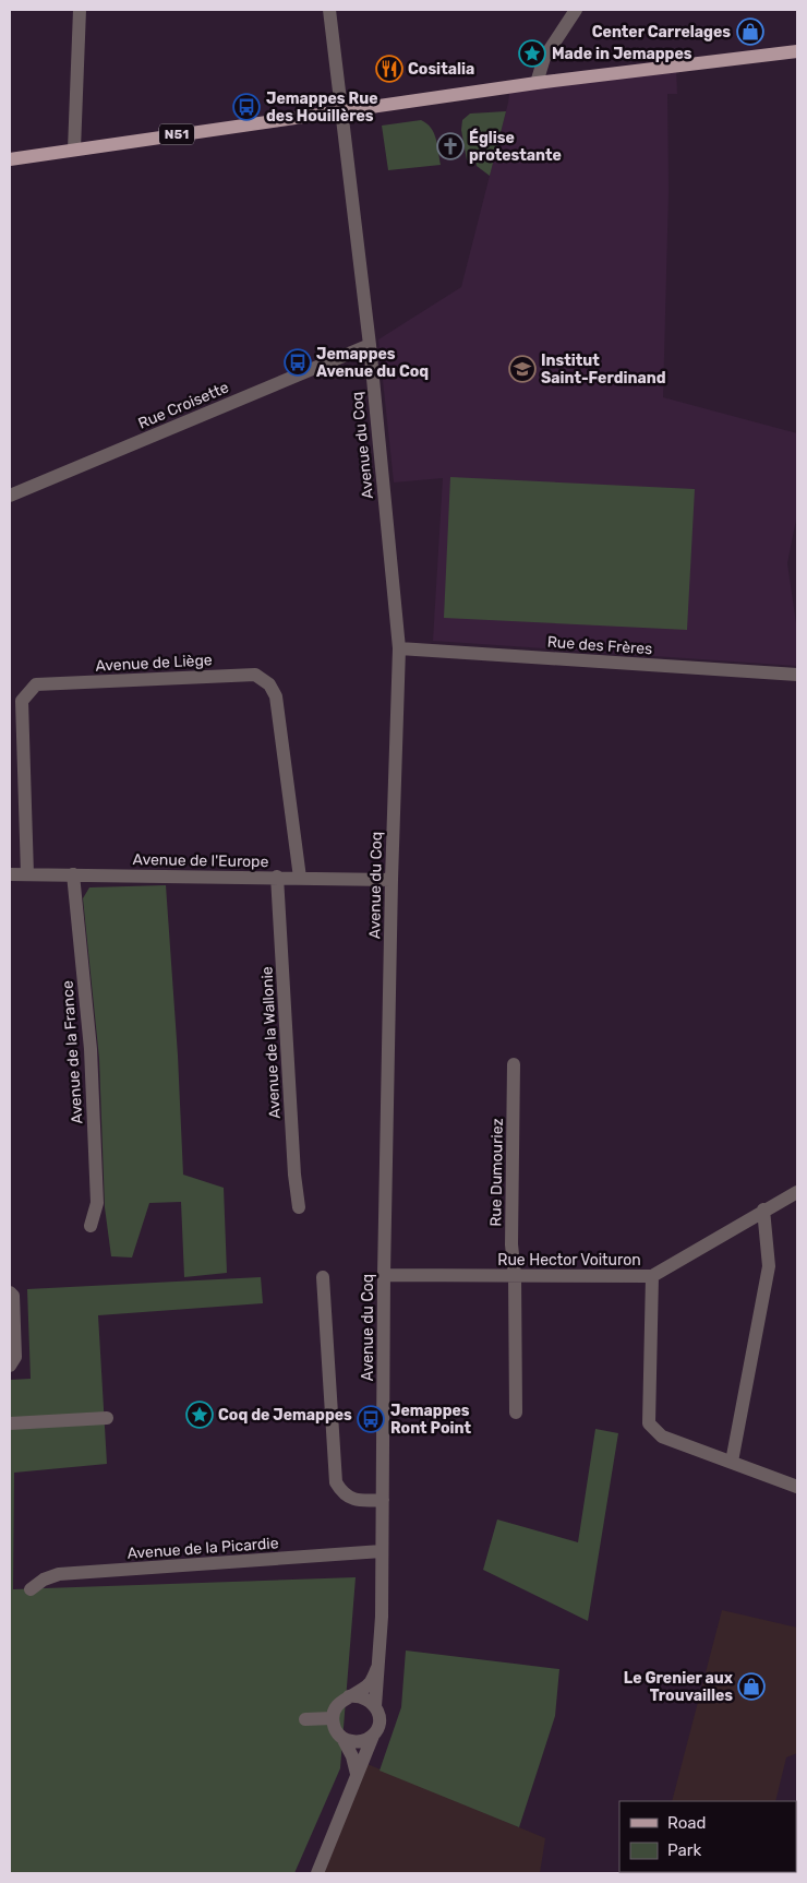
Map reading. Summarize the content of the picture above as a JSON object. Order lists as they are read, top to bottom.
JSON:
{
  "streets": {
    "main road": ["N51"],
    "street": [
      "Rue Croisette",
      "Avenue du Coq",
      "Rue des Frères",
      "Avenue de Liège",
      "Avenue de l'Europe",
      "Avenue de la Wallonie",
      "Avenue de la France",
      "Rue Dumouriez",
      "Rue Hector Voituron",
      "Avenue de la Picardie"
    ]
  },
  "crossings": [
    ["N51", "Avenue du Coq"],
    ["Rue Croisette", "Avenue du Coq"],
    ["Avenue du Coq", "Rue des Frères"],
    ["Avenue du Coq", "Avenue de l'Europe"],
    ["Avenue du Coq", "Rue Hector Voituron"],
    ["Avenue du Coq", "Avenue de la Picardie"],
    ["Avenue de Liège", "Avenue de l'Europe"],
    ["Avenue de l'Europe", "Avenue de la Wallonie"],
    ["Avenue de l'Europe", "Avenue de la France"],
    ["Rue Dumouriez", "Rue Hector Voituron"]
  ],
  "places": {
    "shop": ["Center Carrelages", "Le Grenier aux Trouvailles"],
    "place": ["Made in Jemappes", "Coq de Jemappes"],
    "restaurant": ["Cositalia"],
    "bus stop": ["Jemappes Rue des Houillères", "Jemappes Avenue du Coq", "Jemappes Ront Point"],
    "church": ["Église protestante"],
    "school or university": ["Institut Saint-Ferdinand"]
  },
  "legend": ["Road", "Park"]
}
